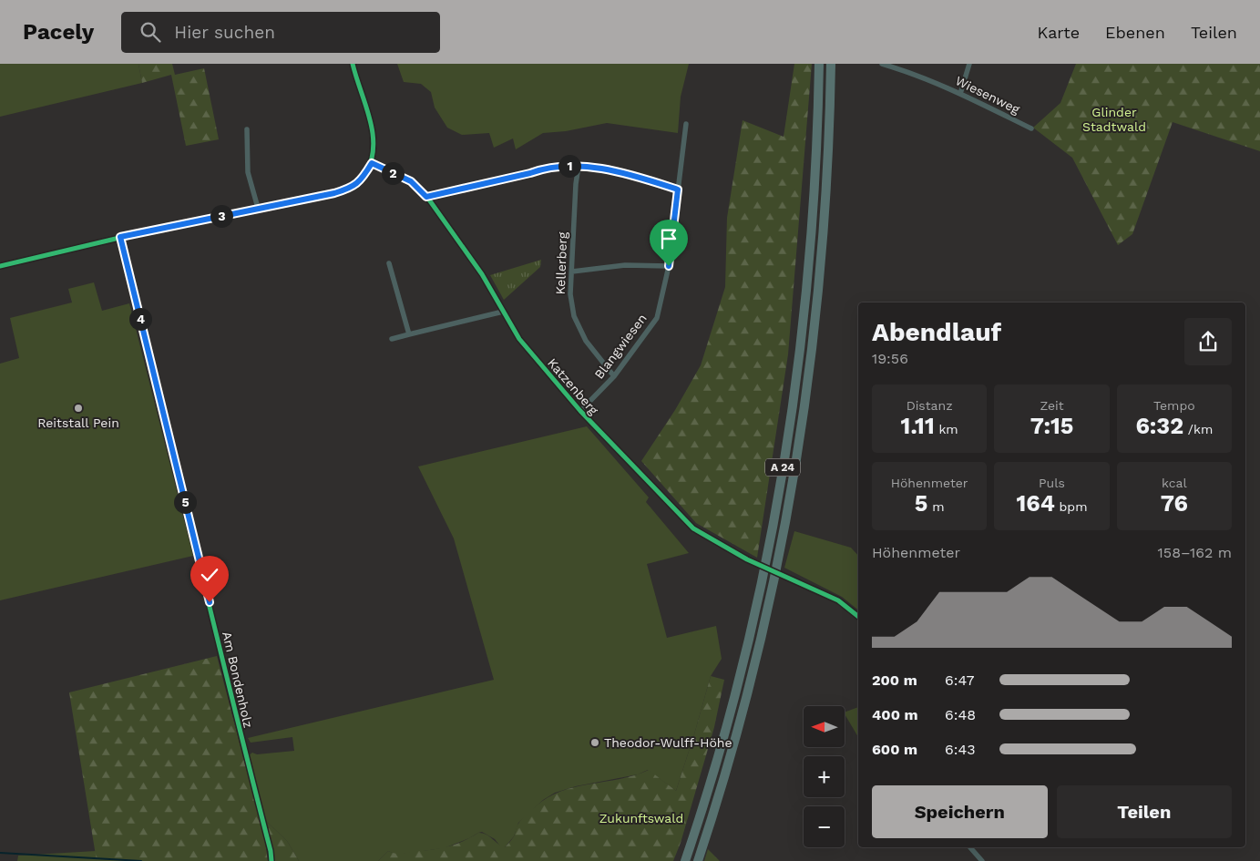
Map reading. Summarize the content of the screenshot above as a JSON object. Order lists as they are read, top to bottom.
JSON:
{
  "streets": {
    "highway": ["A 24"],
    "street": [
      "Wiesenweg",
      "Kellerberg",
      "Blangwiesen",
      "Katzenberg",
      "Am Bondenholz"
    ]
  },
  "crossings": [
    ["Kellerberg", "Blangwiesen"],
    ["Blangwiesen", "Katzenberg"]
  ],
  "parks": ["Glinder Stadtwald", "Zukunftswald"],
  "places": ["Reitstall Pein", "Theodor-Wulff-Höhe"],
  "north": "left",
  "page": {
    "header": "Pacely",
    "search": "Hier suchen",
    "nav": ["Karte", "Ebenen", "Teilen"],
    "pins": [
      "1",
      "2",
      "3",
      "4",
      "5"
    ],
    "heading": ["Abendlauf", "19:56"],
    "stats": [
      ["Distanz", "1.11 km"],
      ["Zeit", "7:15"],
      ["Tempo", "6:32 /km"],
      ["Höhenmeter", "5 m"],
      ["Puls", "164 bpm"],
      ["kcal", "76"]
    ],
    "chart": ["Höhenmeter", "158–162 m"],
    "list": [
      {
        "name": "200 m",
        "note": "6:47"
      },
      {
        "name": "400 m",
        "note": "6:48"
      },
      {
        "name": "600 m",
        "note": "6:43"
      }
    ],
    "map_buttons": ["+", "−"],
    "buttons": ["Speichern", "Teilen"]
  }
}
